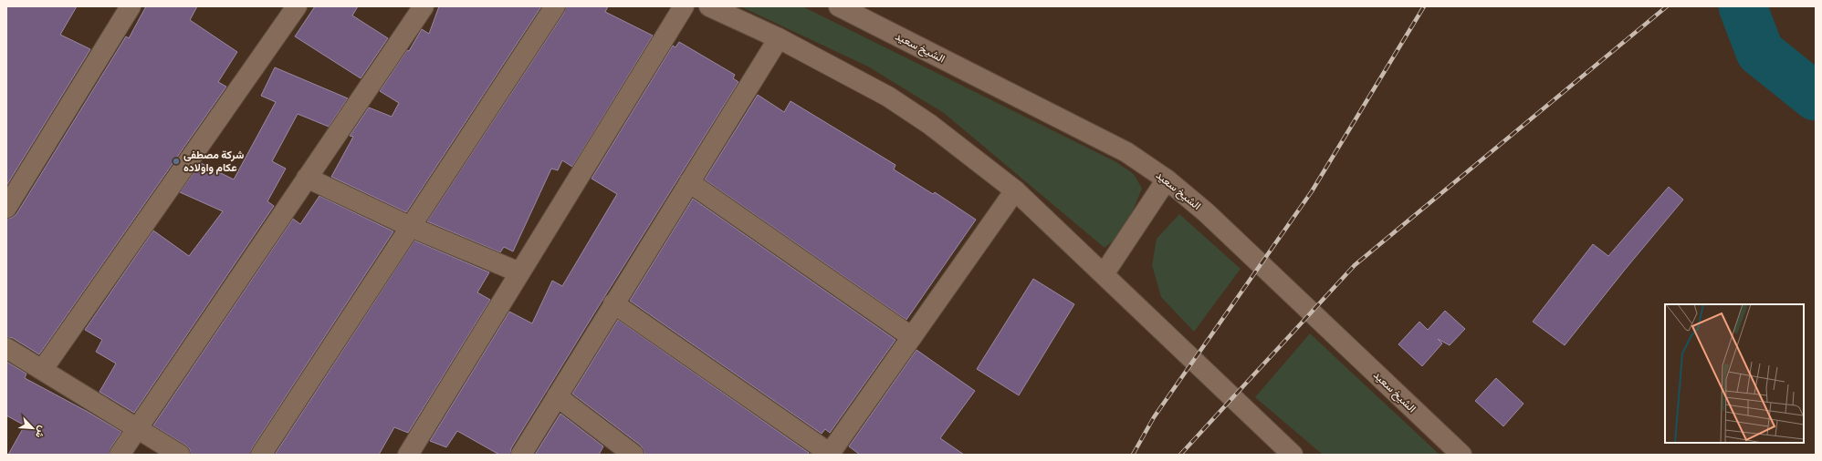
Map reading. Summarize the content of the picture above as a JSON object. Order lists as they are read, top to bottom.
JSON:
{
  "streets": {
    "street": ["الشيخ سعيد"]
  },
  "places": ["شركة مصطفى عكام واولاده"],
  "north": "bottom right"
}
